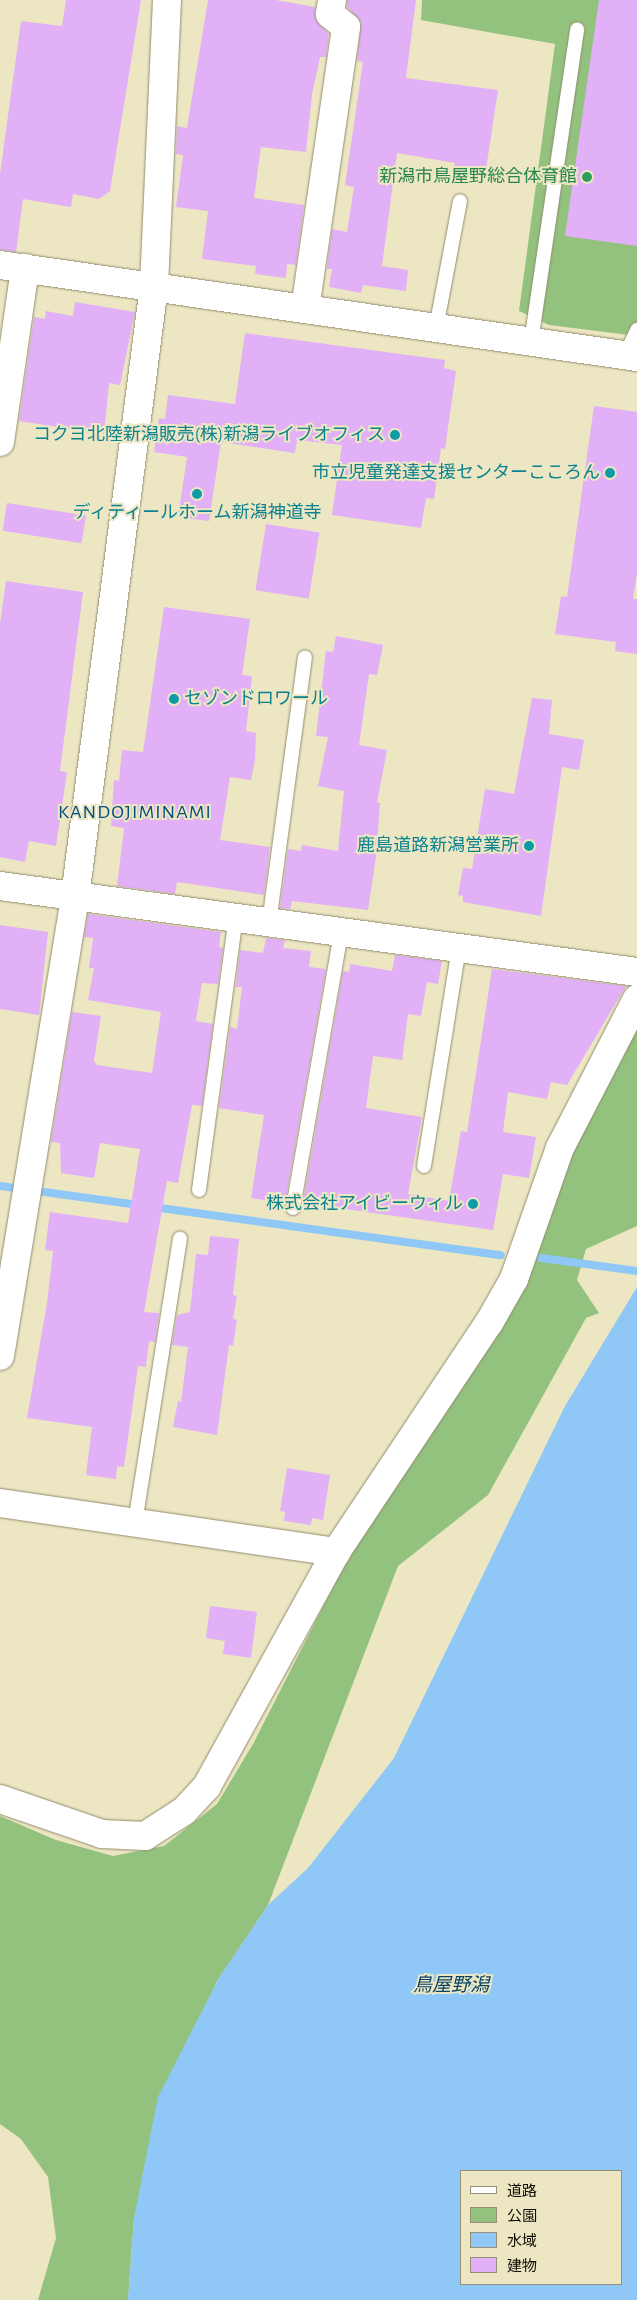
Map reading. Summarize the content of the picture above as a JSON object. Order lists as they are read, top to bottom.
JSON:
{
  "districts": ["KANDOJIMINAMI"],
  "water": ["鳥屋野潟"],
  "places": [
    "新潟市鳥屋野総合体育館",
    "コクヨ北陸新潟販売(株)新潟ライブオフィス",
    "市立児童発達支援センターこころん",
    "ディティールホーム新潟神道寺",
    "セゾンドロワール",
    "鹿島道路新潟営業所",
    "株式会社アイビーウィル"
  ],
  "legend": [
    "道路",
    "公園",
    "水域",
    "建物"
  ]
}
